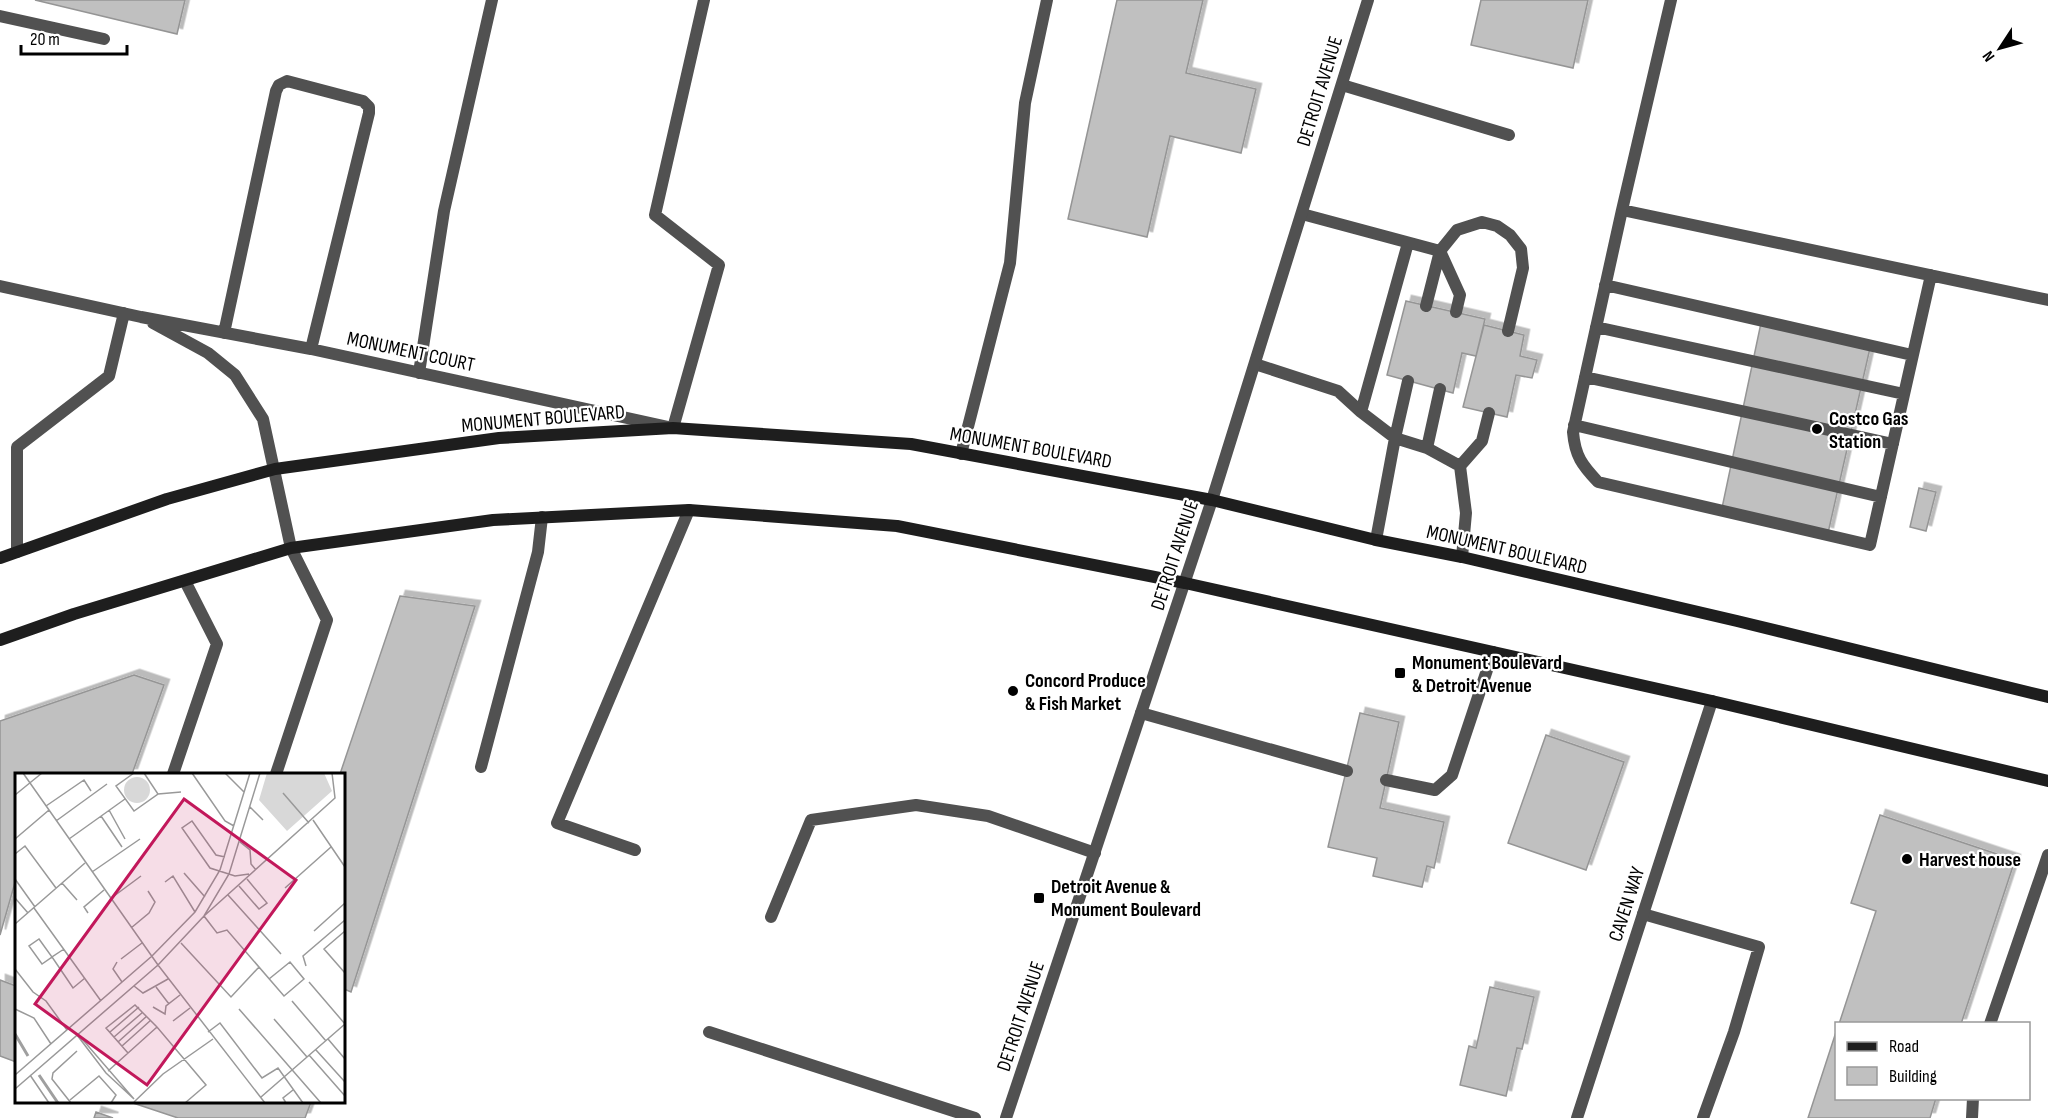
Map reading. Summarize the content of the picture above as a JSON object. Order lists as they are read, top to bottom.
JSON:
{
  "streets": {
    "main road": ["MONUMENT BOULEVARD"],
    "street": ["DETROIT AVENUE", "MONUMENT COURT", "CAVEN WAY"]
  },
  "crossings": [
    ["DETROIT AVENUE", "MONUMENT BOULEVARD"],
    ["MONUMENT COURT", "MONUMENT BOULEVARD"]
  ],
  "places": {
    "other": ["Costco Gas Station", "Concord Produce & Fish Market", "Harvest house"],
    "transit": ["Monument Boulevard & Detroit Avenue", "Detroit Avenue & Monument Boulevard"]
  },
  "legend": ["Road", "Building"],
  "scale_bar": "20 m",
  "north": "bottom left"
}
